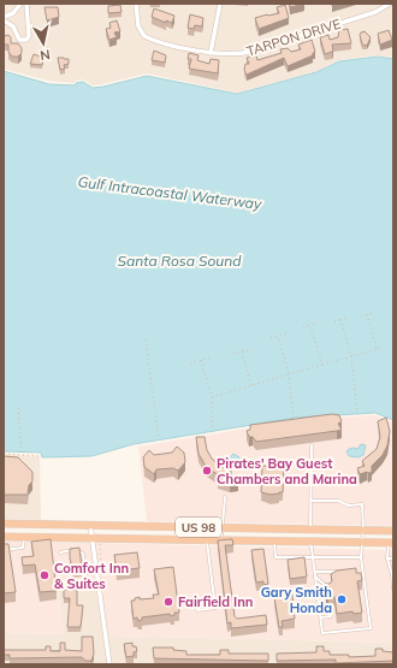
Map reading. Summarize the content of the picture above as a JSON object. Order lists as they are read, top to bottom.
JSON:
{
  "streets": {
    "highway": ["US 98"],
    "street": ["TARPON DRIVE"]
  },
  "water": ["Gulf Intracoastal Waterway", "Santa Rosa Sound"],
  "places": [
    "Pirates' Bay Guest Chambers and Marina",
    "Comfort Inn & Suites",
    "Gary Smith Honda",
    "Fairfield Inn"
  ],
  "north": "bottom"
}
